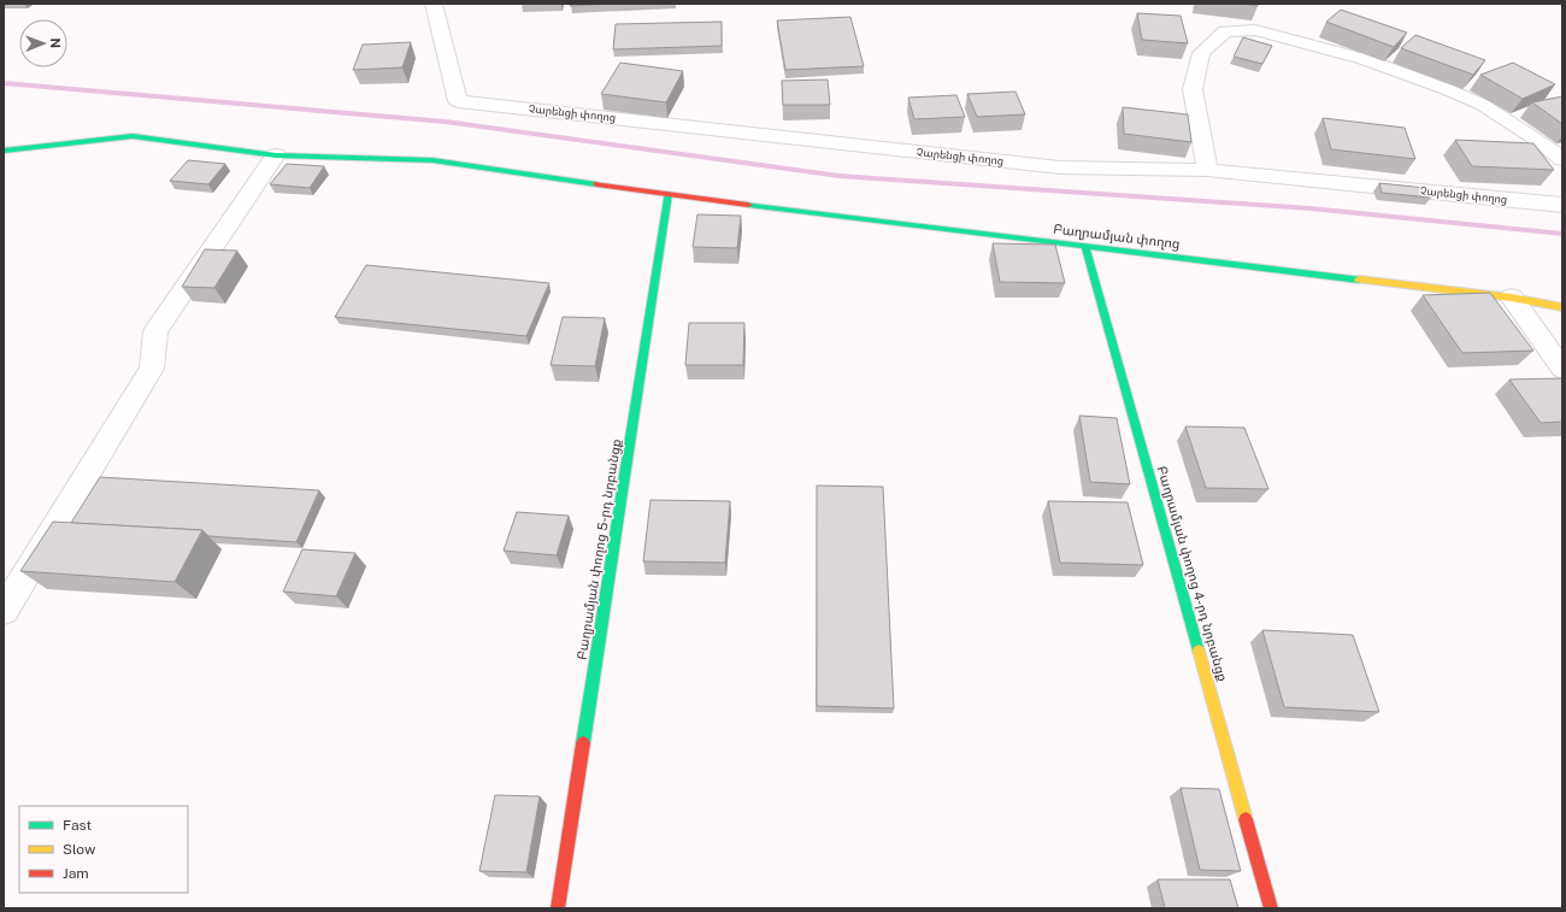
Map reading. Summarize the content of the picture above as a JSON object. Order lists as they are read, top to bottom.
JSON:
{
  "streets": {
    "street": [
      "Չարենցի փողոց",
      "Բաղրամյան փողոց",
      "Բաղրամյան փողոց 5-րդ նրբանցք",
      "Բաղրամյան փողոց 4-րդ նրբանցք"
    ]
  },
  "crossings": [
    ["Բաղրամյան փողոց", "Բաղրամյան փողոց 5-րդ նրբանցք"],
    ["Բաղրամյան փողոց", "Բաղրամյան փողոց 4-րդ նրբանցք"]
  ],
  "legend": ["Fast", "Slow", "Jam"],
  "north": "right"
}
